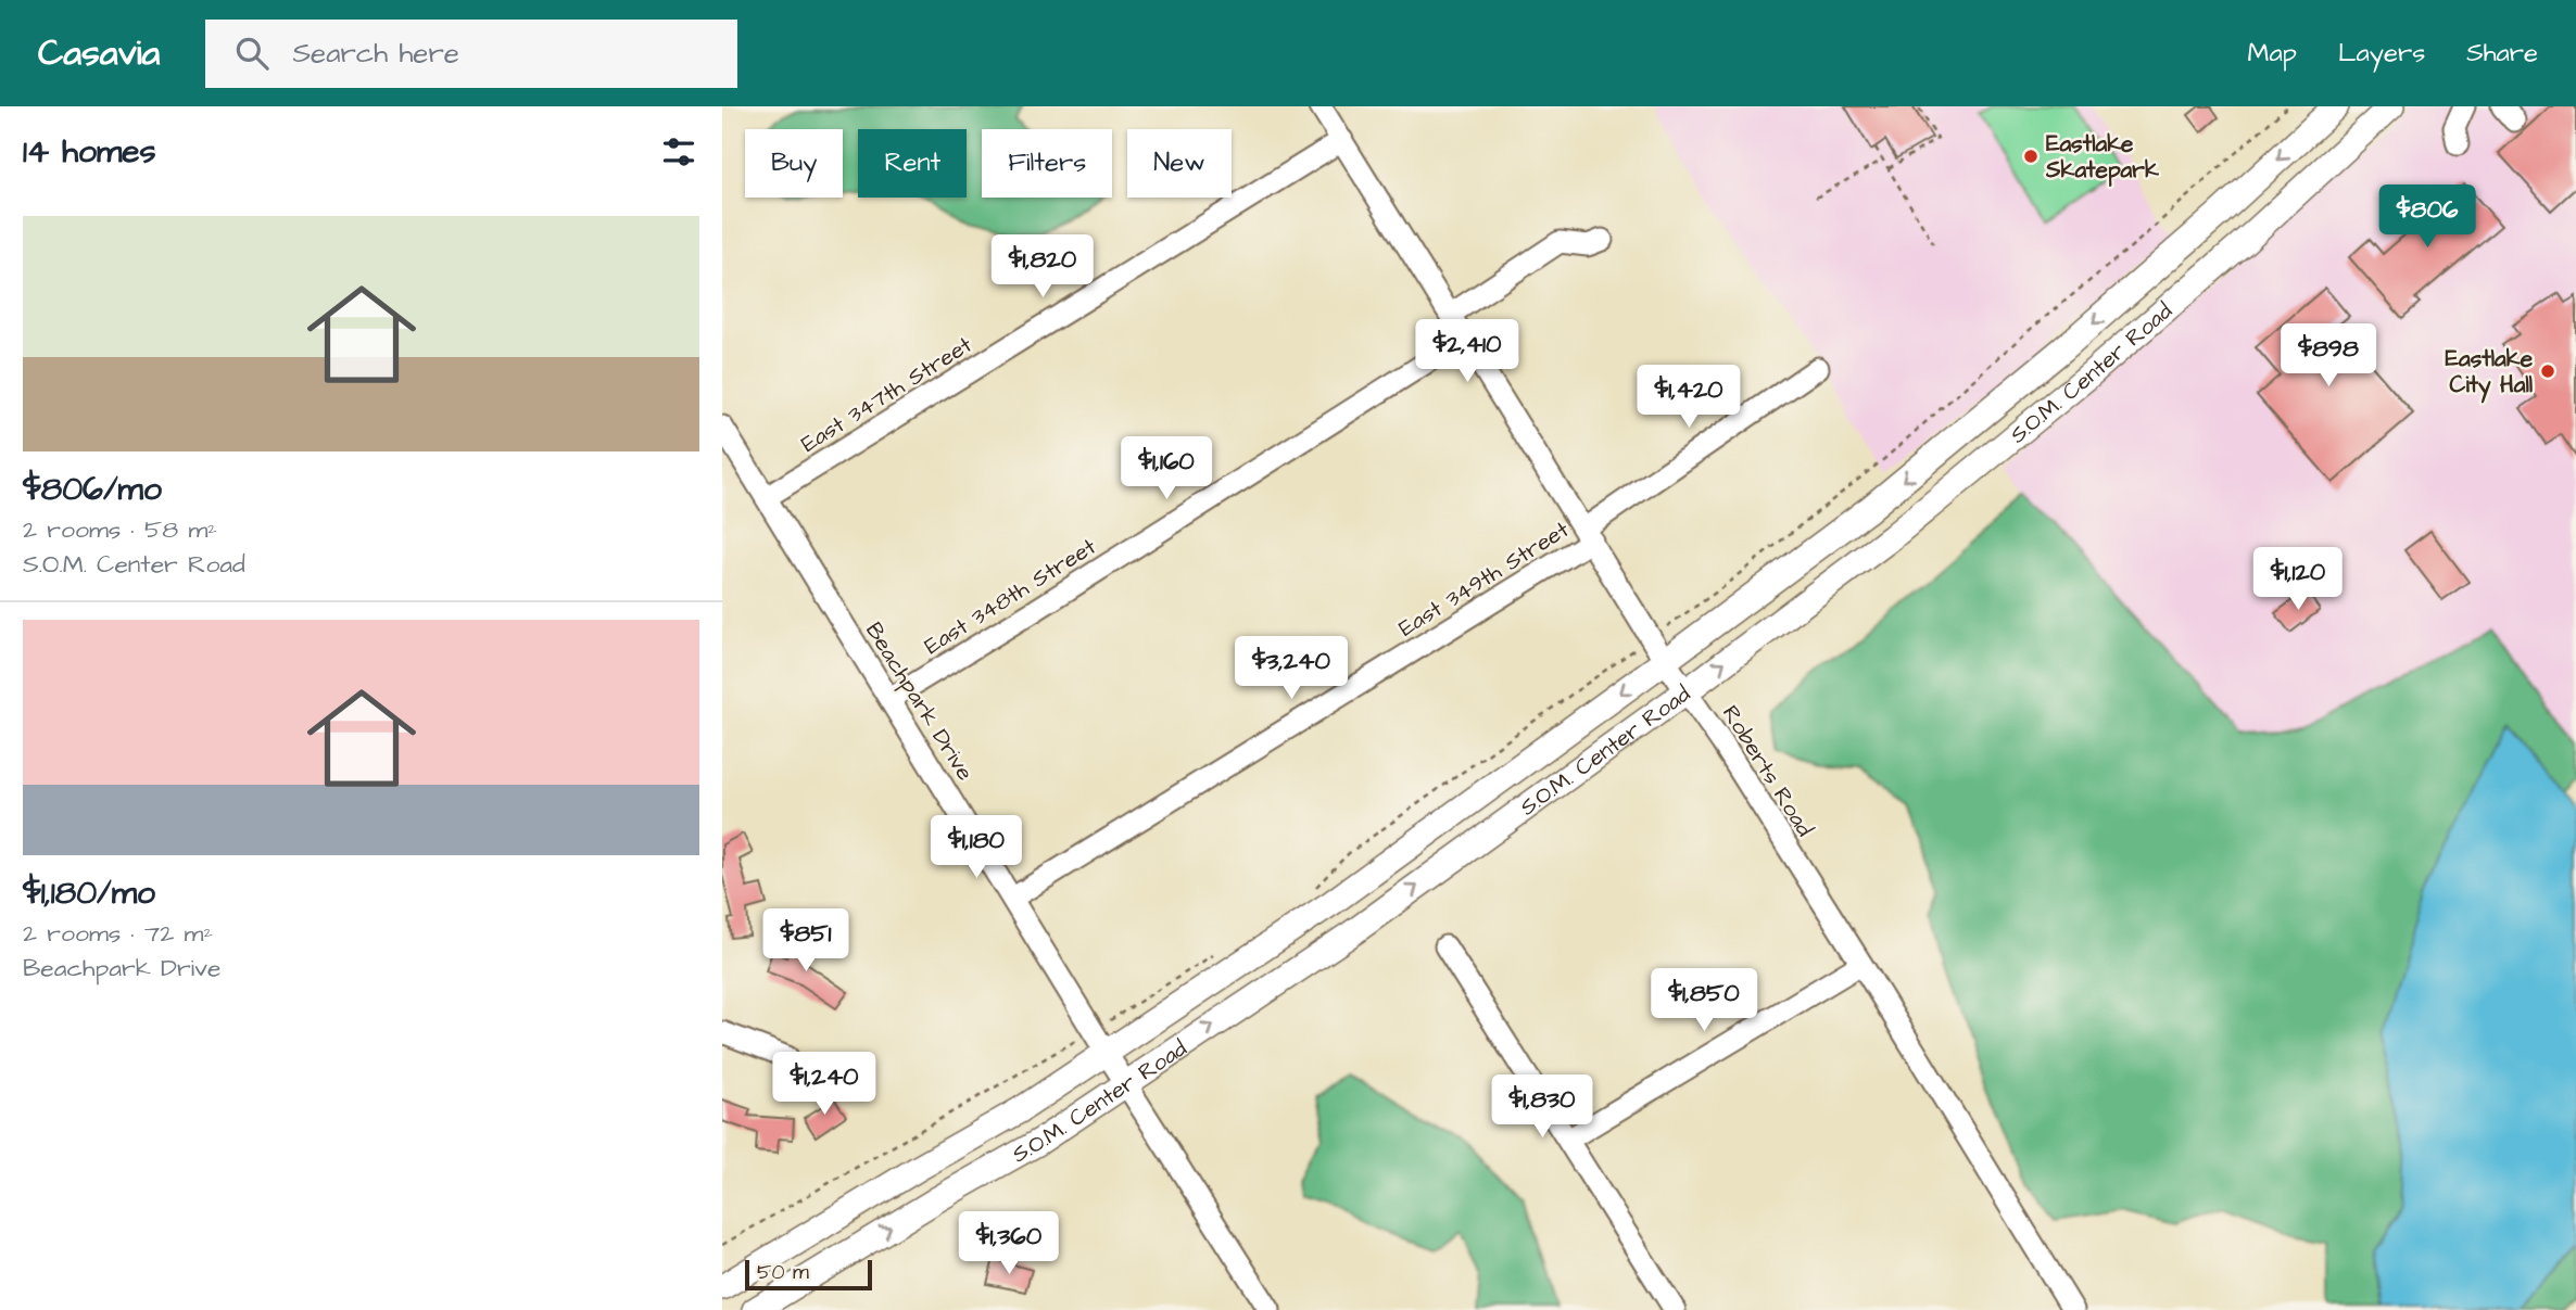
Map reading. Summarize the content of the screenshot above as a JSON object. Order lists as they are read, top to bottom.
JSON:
{
  "streets": {
    "main road": ["S.O.M. Center Road"],
    "street": [
      "East 347th Street",
      "East 349th Street",
      "East 348th Street",
      "Beachpark Drive",
      "Roberts Road"
    ]
  },
  "crossings": [
    ["S.O.M. Center Road", "Beachpark Drive"],
    ["S.O.M. Center Road", "Roberts Road"],
    ["East 347th Street", "Beachpark Drive"],
    ["East 347th Street", "Roberts Road"],
    ["East 349th Street", "Beachpark Drive"],
    ["East 349th Street", "Roberts Road"],
    ["East 348th Street", "Beachpark Drive"],
    ["East 348th Street", "Roberts Road"]
  ],
  "places": ["Eastlake Skatepark", "Eastlake City Hall"],
  "scale_bar": "50 m",
  "page": {
    "header": "Casavia",
    "search": "Search here",
    "nav": ["Map", "Layers", "Share"],
    "heading": "14 homes",
    "chip": [
      "Buy",
      "Rent",
      "Filters",
      "New"
    ],
    "price": [
      "$806",
      "$1,820",
      "$2,410",
      "$898",
      "$1,420",
      "$1,160",
      "$1,120",
      "$3,240",
      "$1,180",
      "$851",
      "$1,850",
      "$1,240",
      "$1,830",
      "$1,360"
    ],
    "list": [
      {
        "name": "$806/mo",
        "note": "2 rooms · 58 m² · S.O.M. Center Road"
      },
      {
        "name": "$1,180/mo",
        "note": "2 rooms · 72 m² · Beachpark Drive"
      }
    ],
    "scale": "50 m"
  }
}
